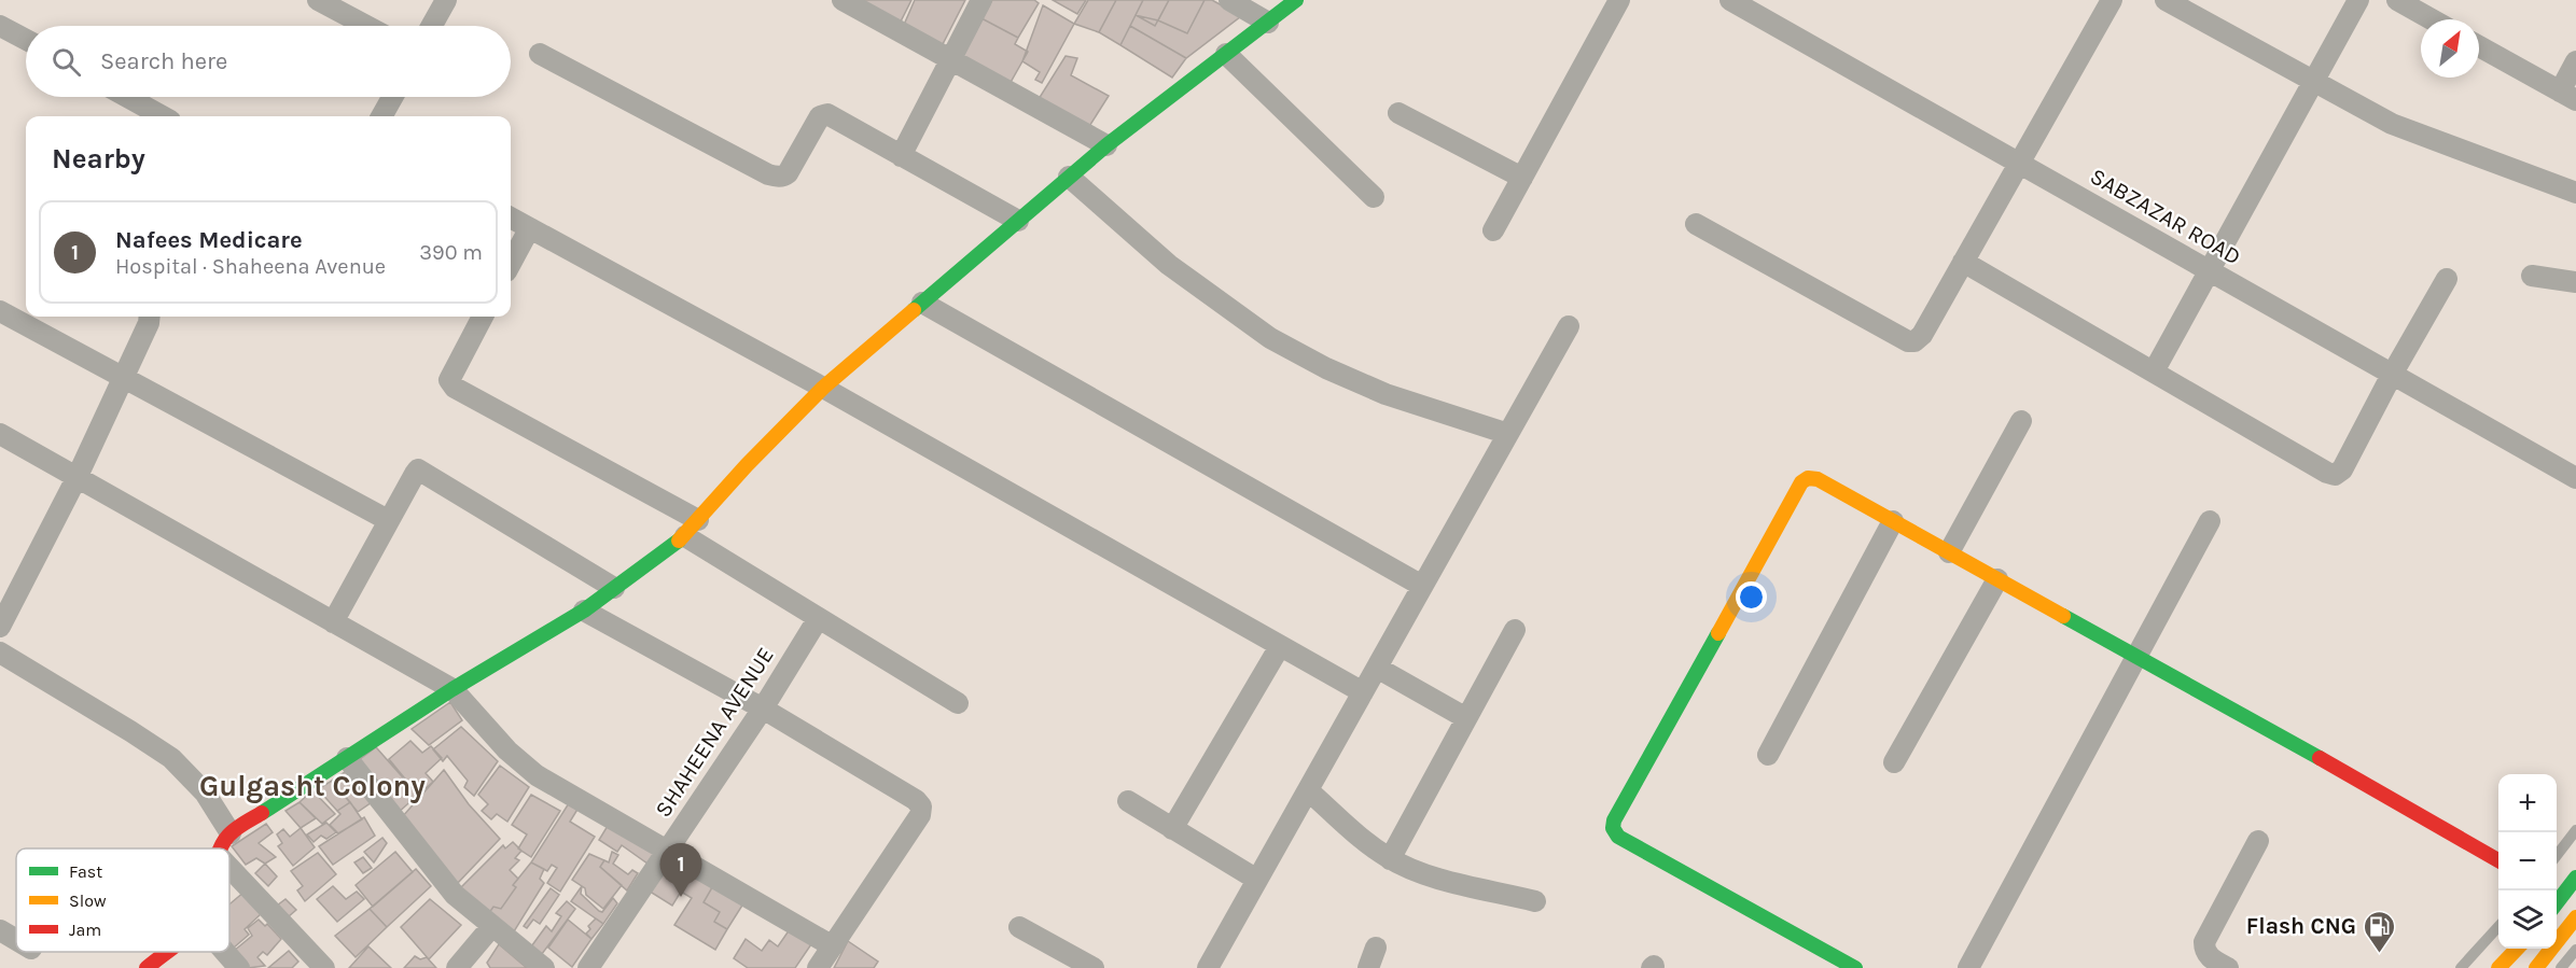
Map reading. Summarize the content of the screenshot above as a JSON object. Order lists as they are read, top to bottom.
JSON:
{
  "streets": {
    "street": ["SABZAZAR ROAD", "SHAHEENA AVENUE"]
  },
  "districts": ["Gulgasht Colony"],
  "places": {
    "fuel station": ["Flash CNG"]
  },
  "legend": ["Fast", "Slow", "Jam"],
  "north": "top right",
  "page": {
    "search": "Search here",
    "heading": "Nearby",
    "list": [
      {
        "mark": "1",
        "name": "Nafees Medicare",
        "note": "Hospital · Shaheena Avenue",
        "value": "390 m"
      }
    ],
    "map_buttons": ["+", "−"],
    "pins": "1"
  }
}
